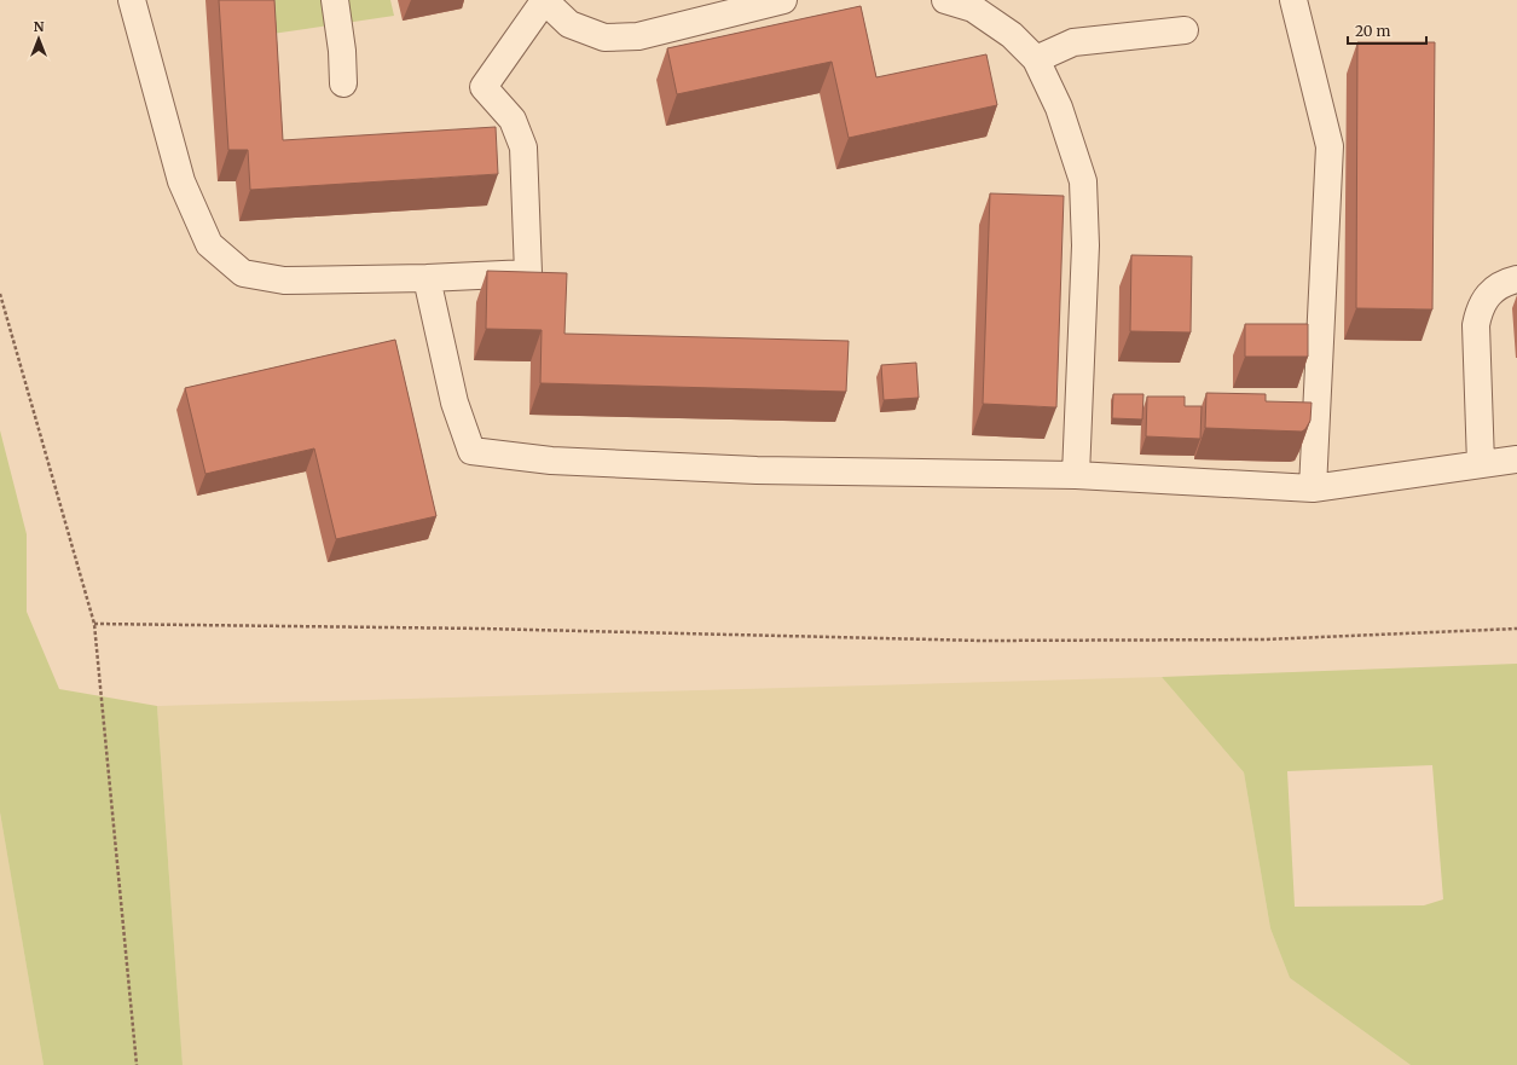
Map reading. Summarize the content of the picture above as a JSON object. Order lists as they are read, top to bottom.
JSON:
{
  "scale_bar": "20 m",
  "north": "top"
}
